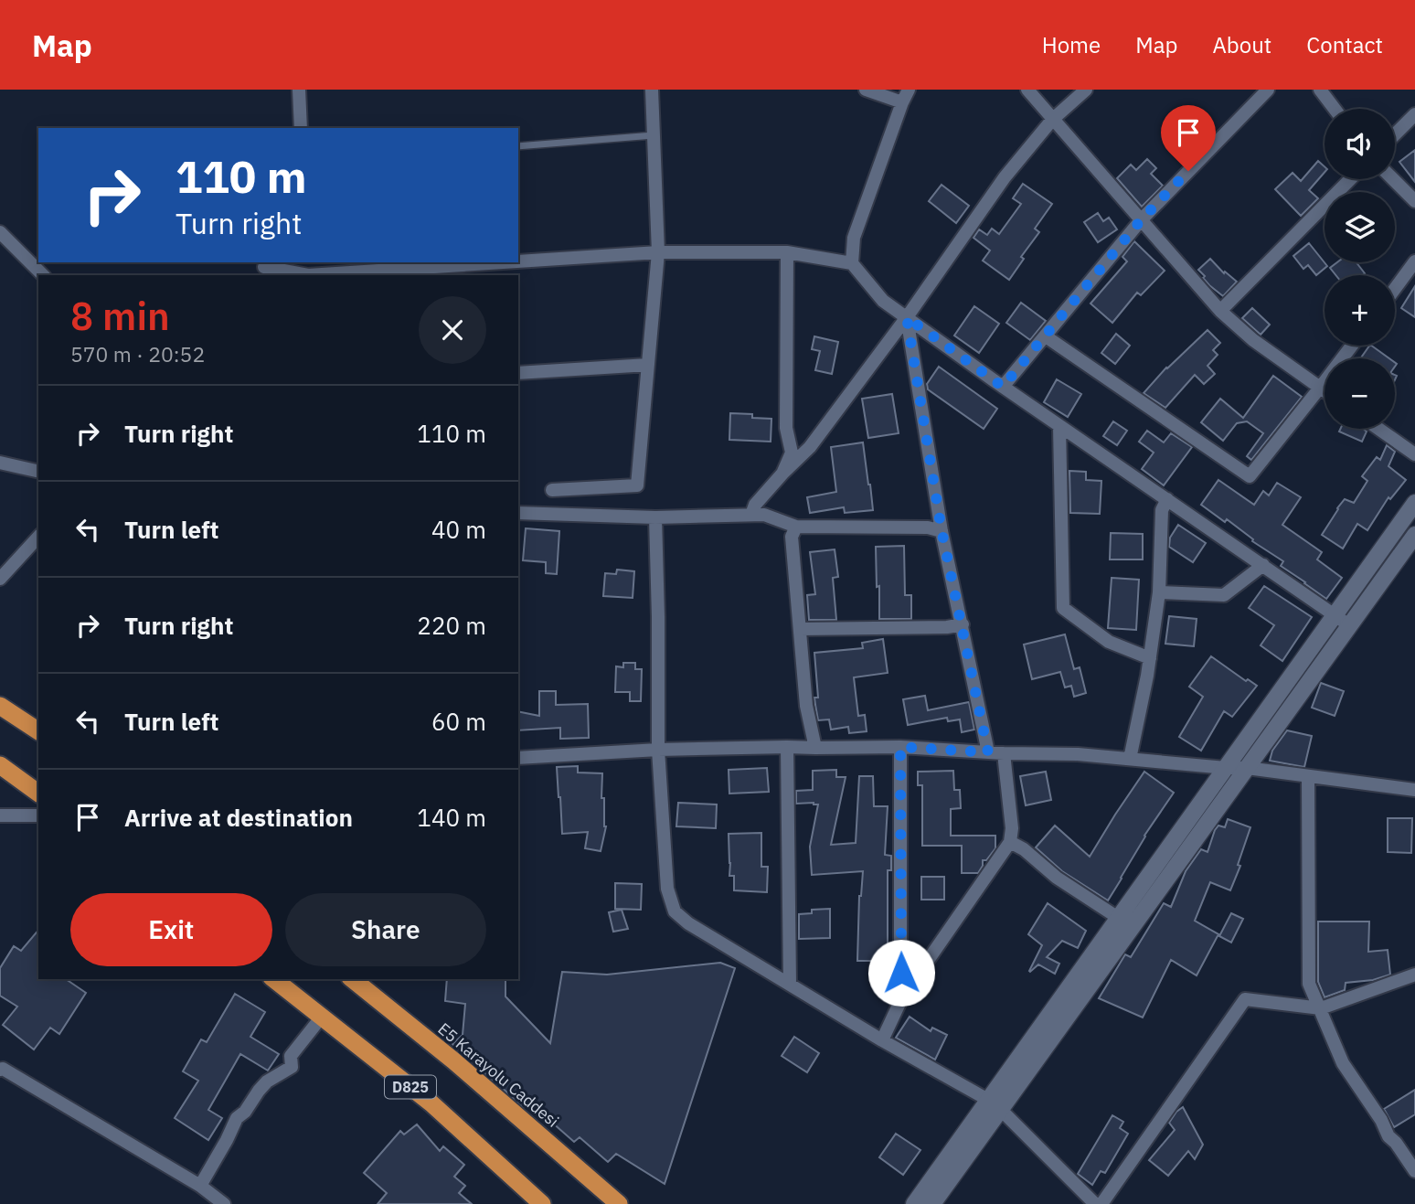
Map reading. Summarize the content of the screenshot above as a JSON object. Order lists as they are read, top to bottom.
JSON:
{
  "streets": {
    "highway": ["E5 Karayolu Caddesi", "D825"]
  },
  "page": {
    "header": "Map",
    "nav": [
      "Home",
      "Map",
      "About",
      "Contact"
    ],
    "map_buttons": ["+", "−"],
    "turn": ["110 m", "Turn right"],
    "heading": ["8 min", "570 m · 20:52"],
    "list": [
      {
        "name": "Turn right",
        "value": "110 m"
      },
      {
        "name": "Turn left",
        "value": "40 m"
      },
      {
        "name": "Turn right",
        "value": "220 m"
      },
      {
        "name": "Turn left",
        "value": "60 m"
      },
      {
        "name": "Arrive at destination",
        "value": "140 m"
      }
    ],
    "buttons": ["Exit", "Share"]
  }
}
